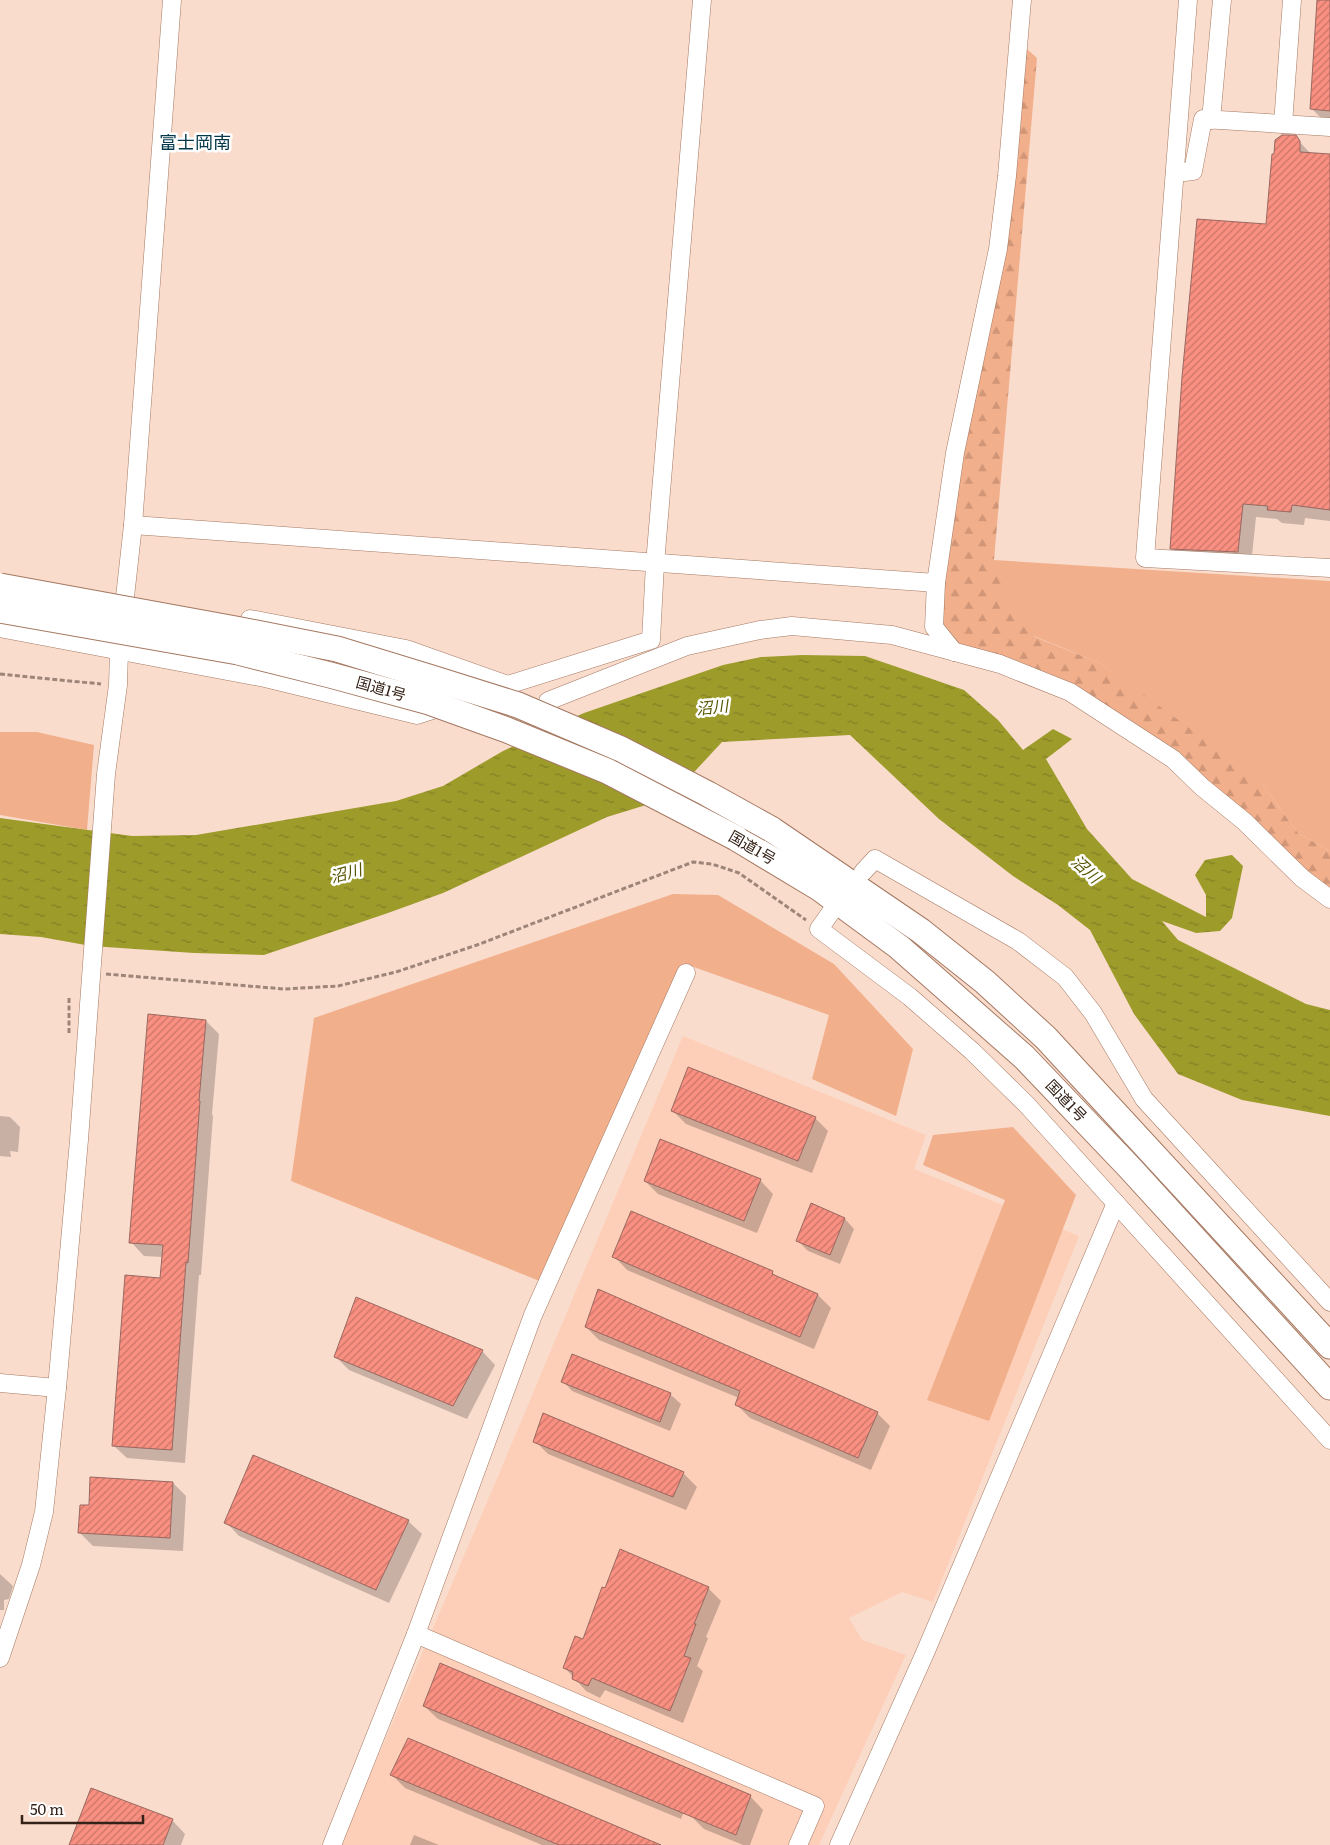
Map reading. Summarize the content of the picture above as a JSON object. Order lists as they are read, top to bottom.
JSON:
{
  "streets": {
    "highway": ["国道1号"]
  },
  "districts": ["富士岡南"],
  "water": ["沼川"],
  "scale_bar": "50 m"
}
